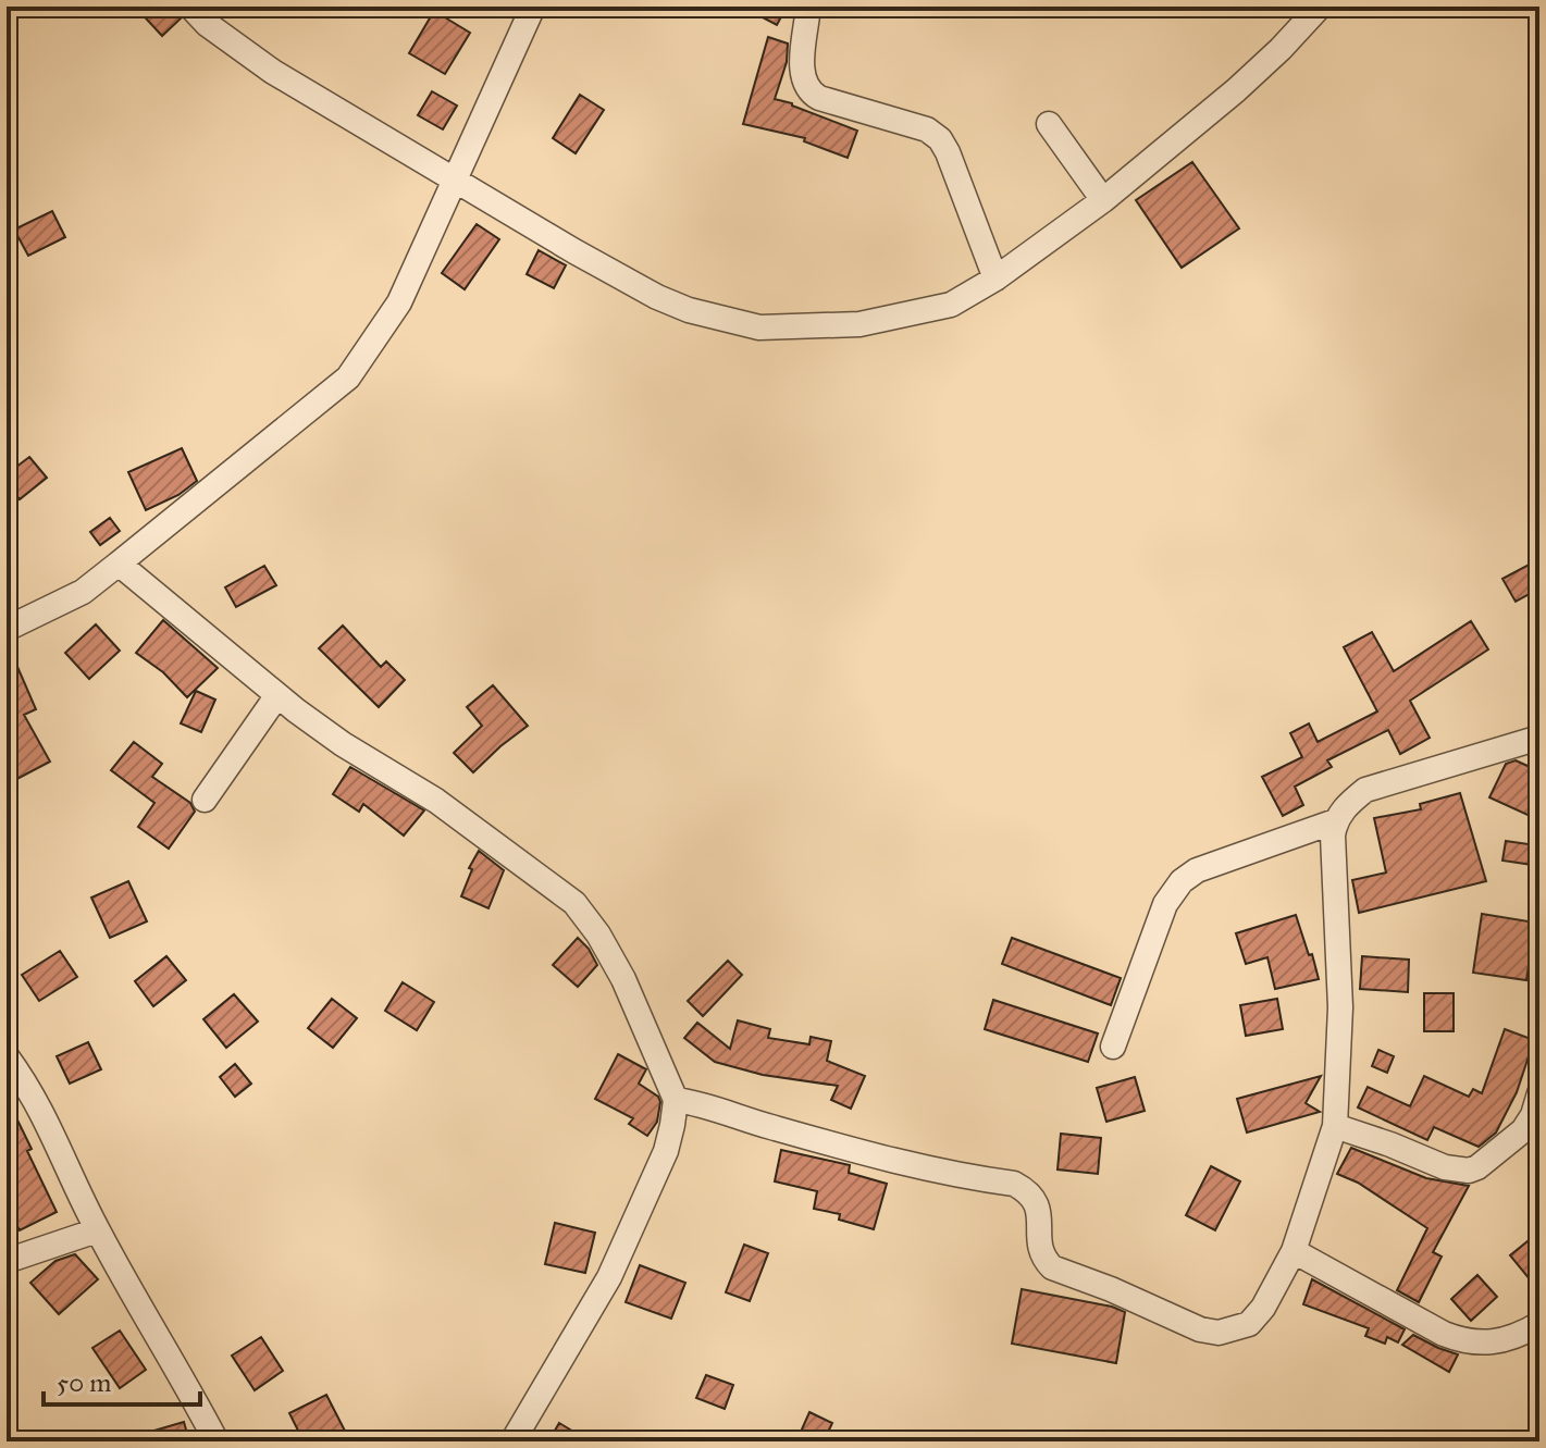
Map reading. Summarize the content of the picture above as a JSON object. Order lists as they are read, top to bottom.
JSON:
{
  "scale_bar": "50 m"
}
